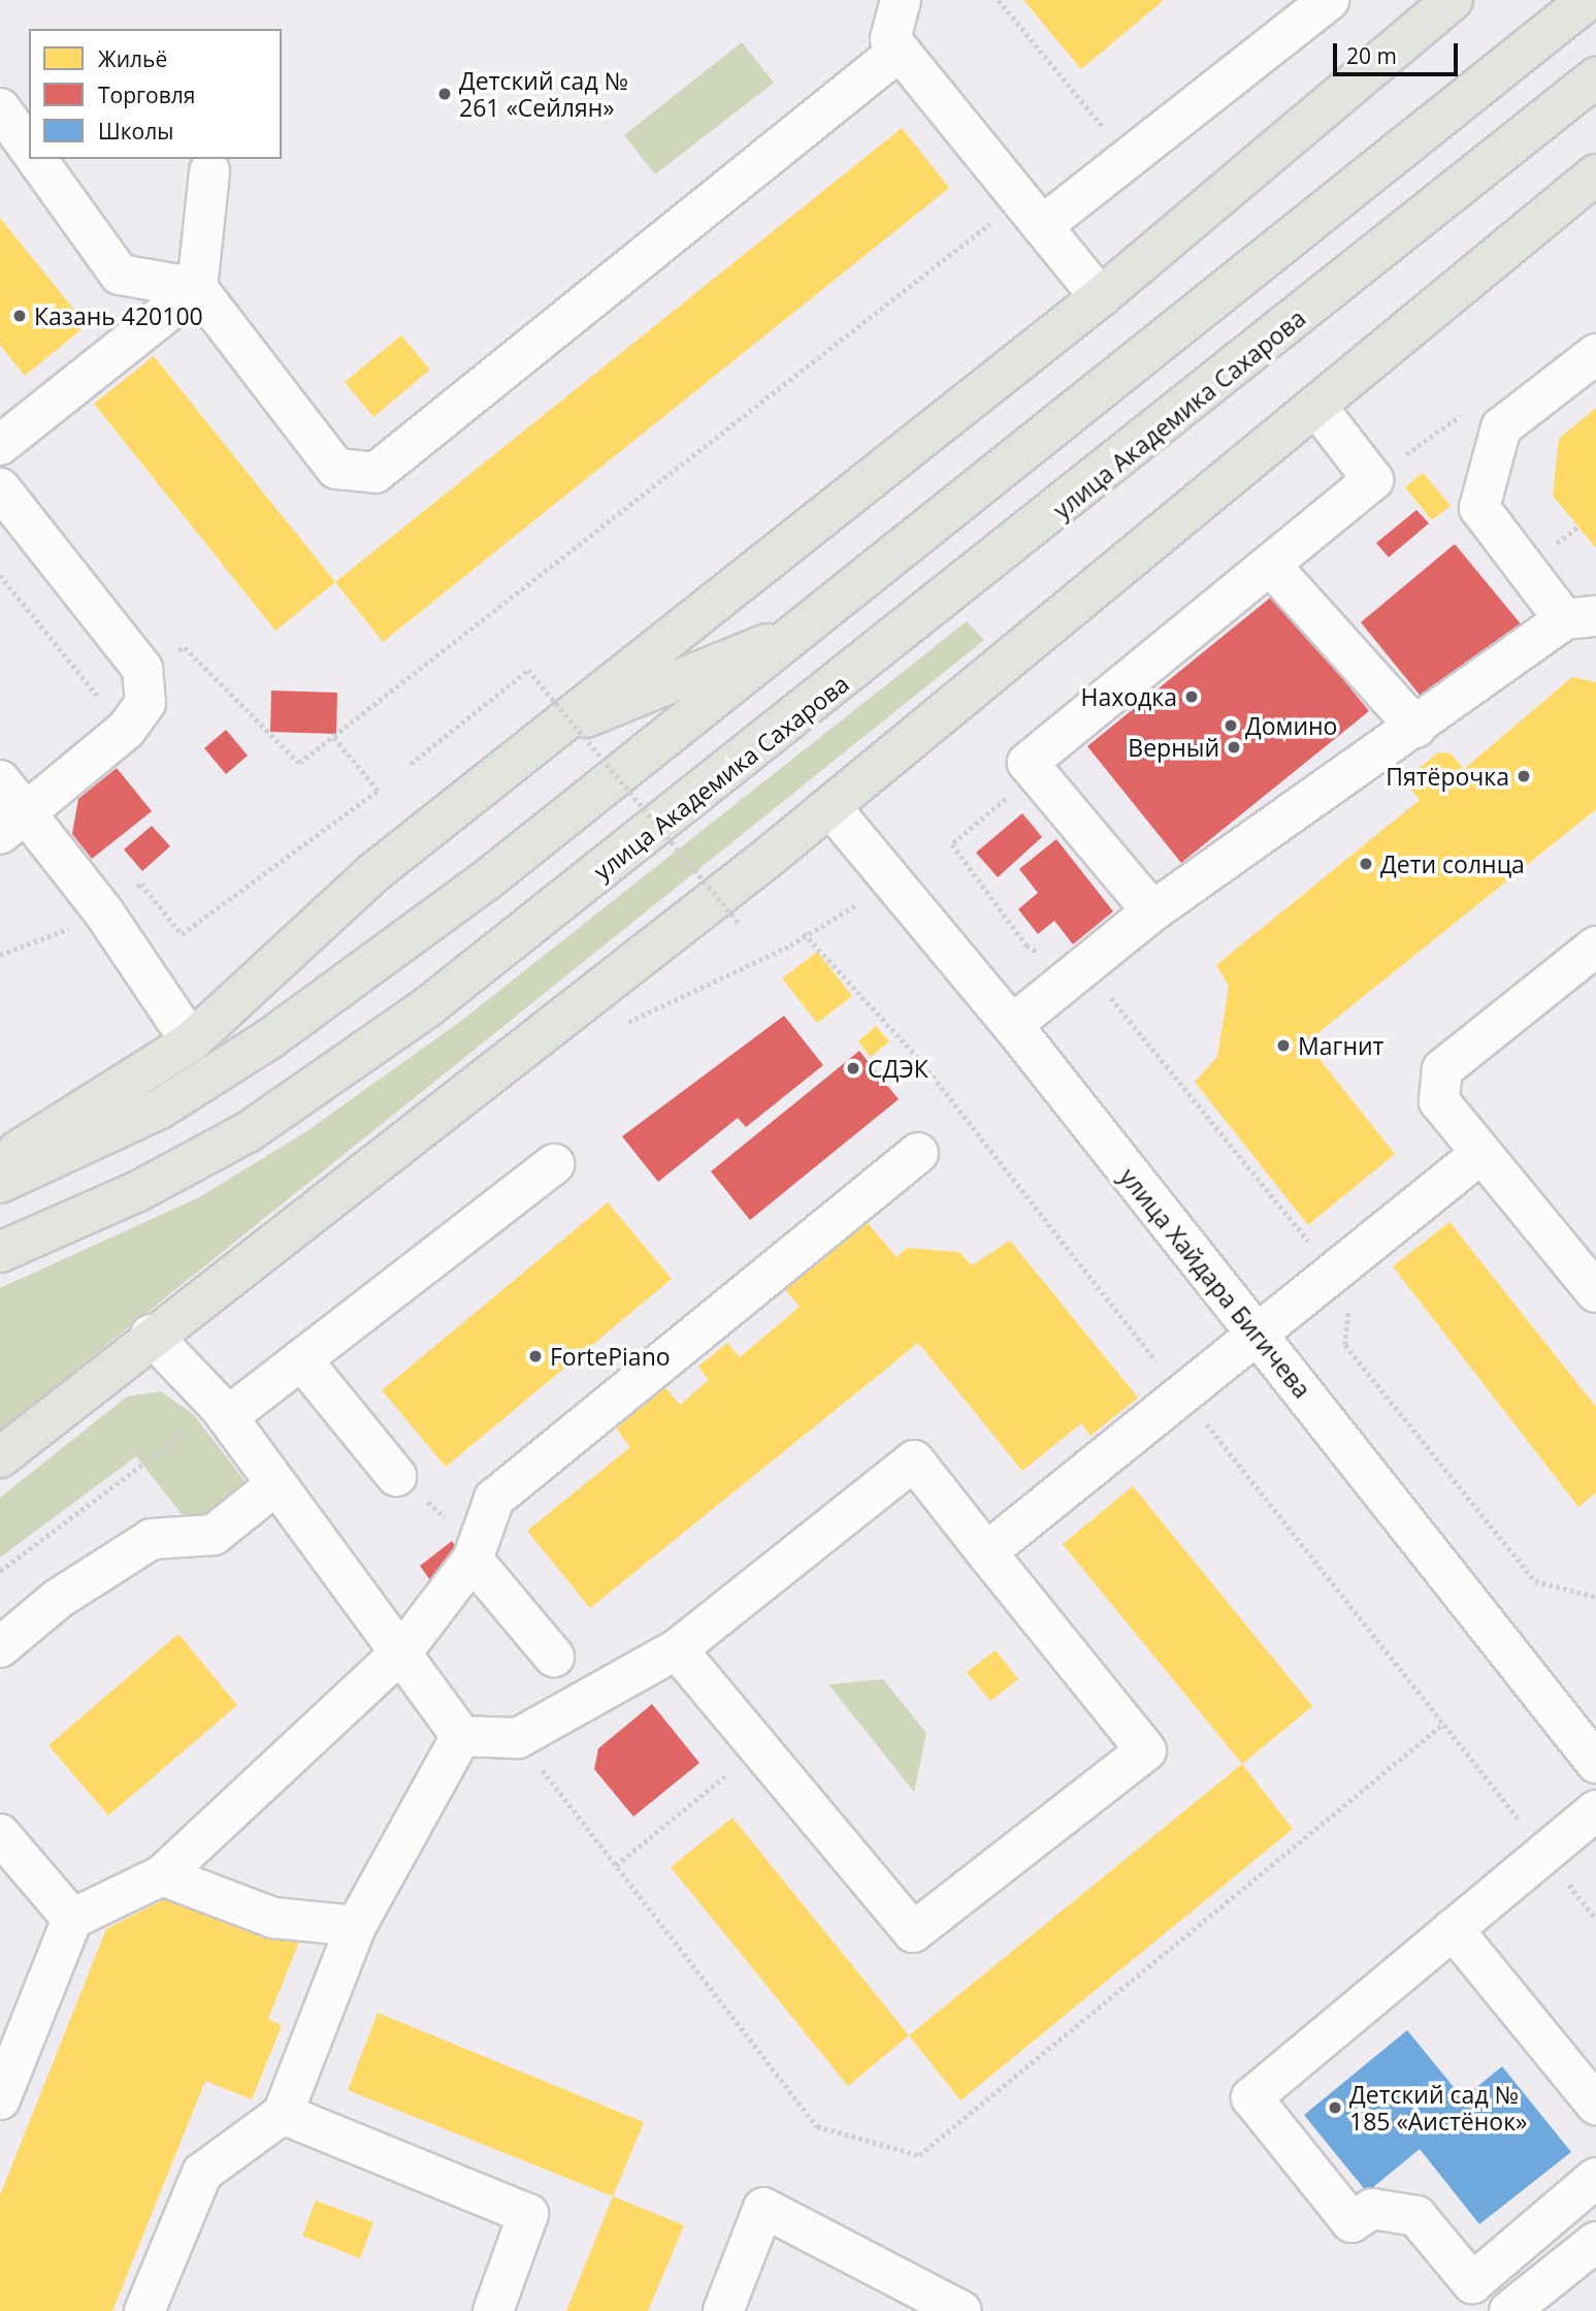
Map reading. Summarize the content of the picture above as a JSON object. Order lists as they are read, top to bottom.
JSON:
{
  "streets": {
    "main road": ["улица Академика Сахарова"],
    "street": ["улица Хайдара Бигичева"]
  },
  "places": [
    "Детский сад № 261 «Сейлян»",
    "Казань 420100",
    "Находка",
    "Домино",
    "Верный",
    "Пятёрочка",
    "Дети солнца",
    "Магнит",
    "СДЭК",
    "FortePiano",
    "Детский сад № 185 «Аистёнок»"
  ],
  "legend": ["Жильё", "Торговля", "Школы"],
  "scale_bar": "20 m"
}
